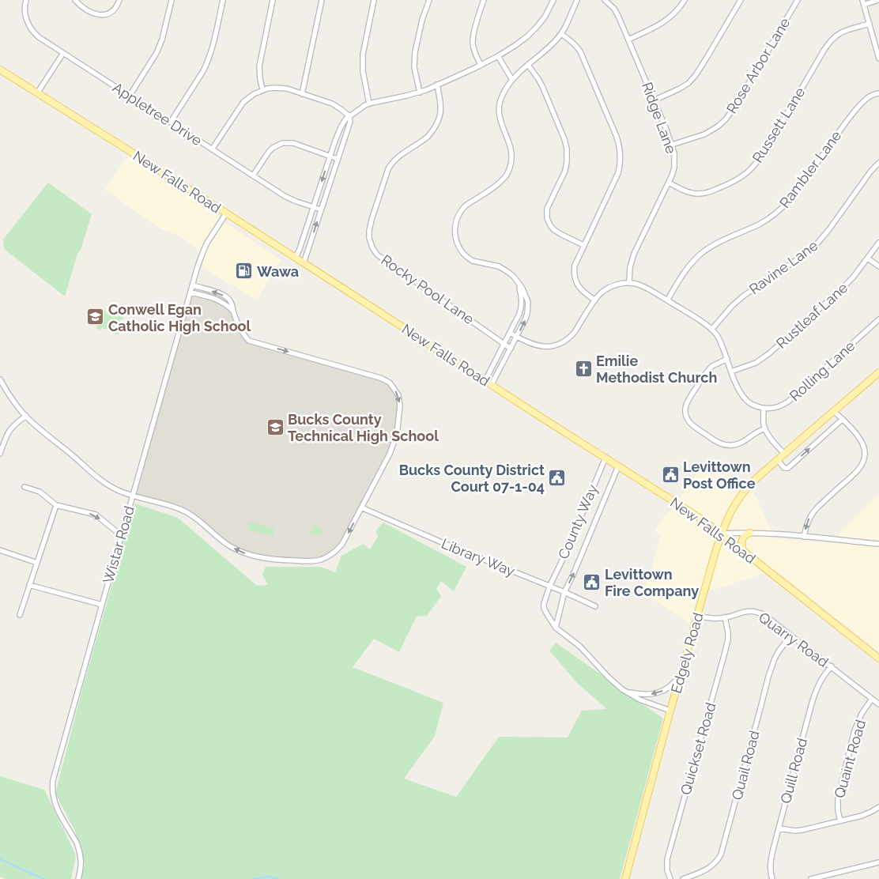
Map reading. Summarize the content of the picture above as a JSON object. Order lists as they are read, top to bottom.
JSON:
{
  "streets": {
    "main road": ["New Falls Road", "Edgely Road"],
    "street": [
      "Rose Arbor Lane",
      "Appletree Drive",
      "Ridge Lane",
      "Russett Lane",
      "Rambler Lane",
      "Ravine Lane",
      "Rocky Pool Lane",
      "Rustleaf Lane",
      "Rolling Lane",
      "County Way",
      "Wistar Road",
      "Library Way",
      "Quarry Road",
      "Quickset Road",
      "Quaint Road",
      "Quail Road",
      "Quill Road"
    ]
  },
  "crossings": [
    ["Rose Arbor Lane", "Ridge Lane"],
    ["Ridge Lane", "Russett Lane"],
    ["New Falls Road", "County Way"],
    ["New Falls Road", "Wistar Road"],
    ["New Falls Road", "Edgely Road"],
    ["County Way", "Library Way"],
    ["Quarry Road", "Edgely Road"],
    ["Quarry Road", "Quickset Road"],
    ["Quarry Road", "Quaint Road"],
    ["Quarry Road", "Quail Road"],
    ["Quarry Road", "Quill Road"]
  ],
  "places": {
    "fuel station": ["Wawa"],
    "school or university": ["Conwell Egan Catholic High School", "Bucks County Technical High School"],
    "church": ["Emilie Methodist Church"],
    "public building": ["Levittown Post Office", "Bucks County District Court 07-1-04", "Levittown Fire Company"]
  }
}
